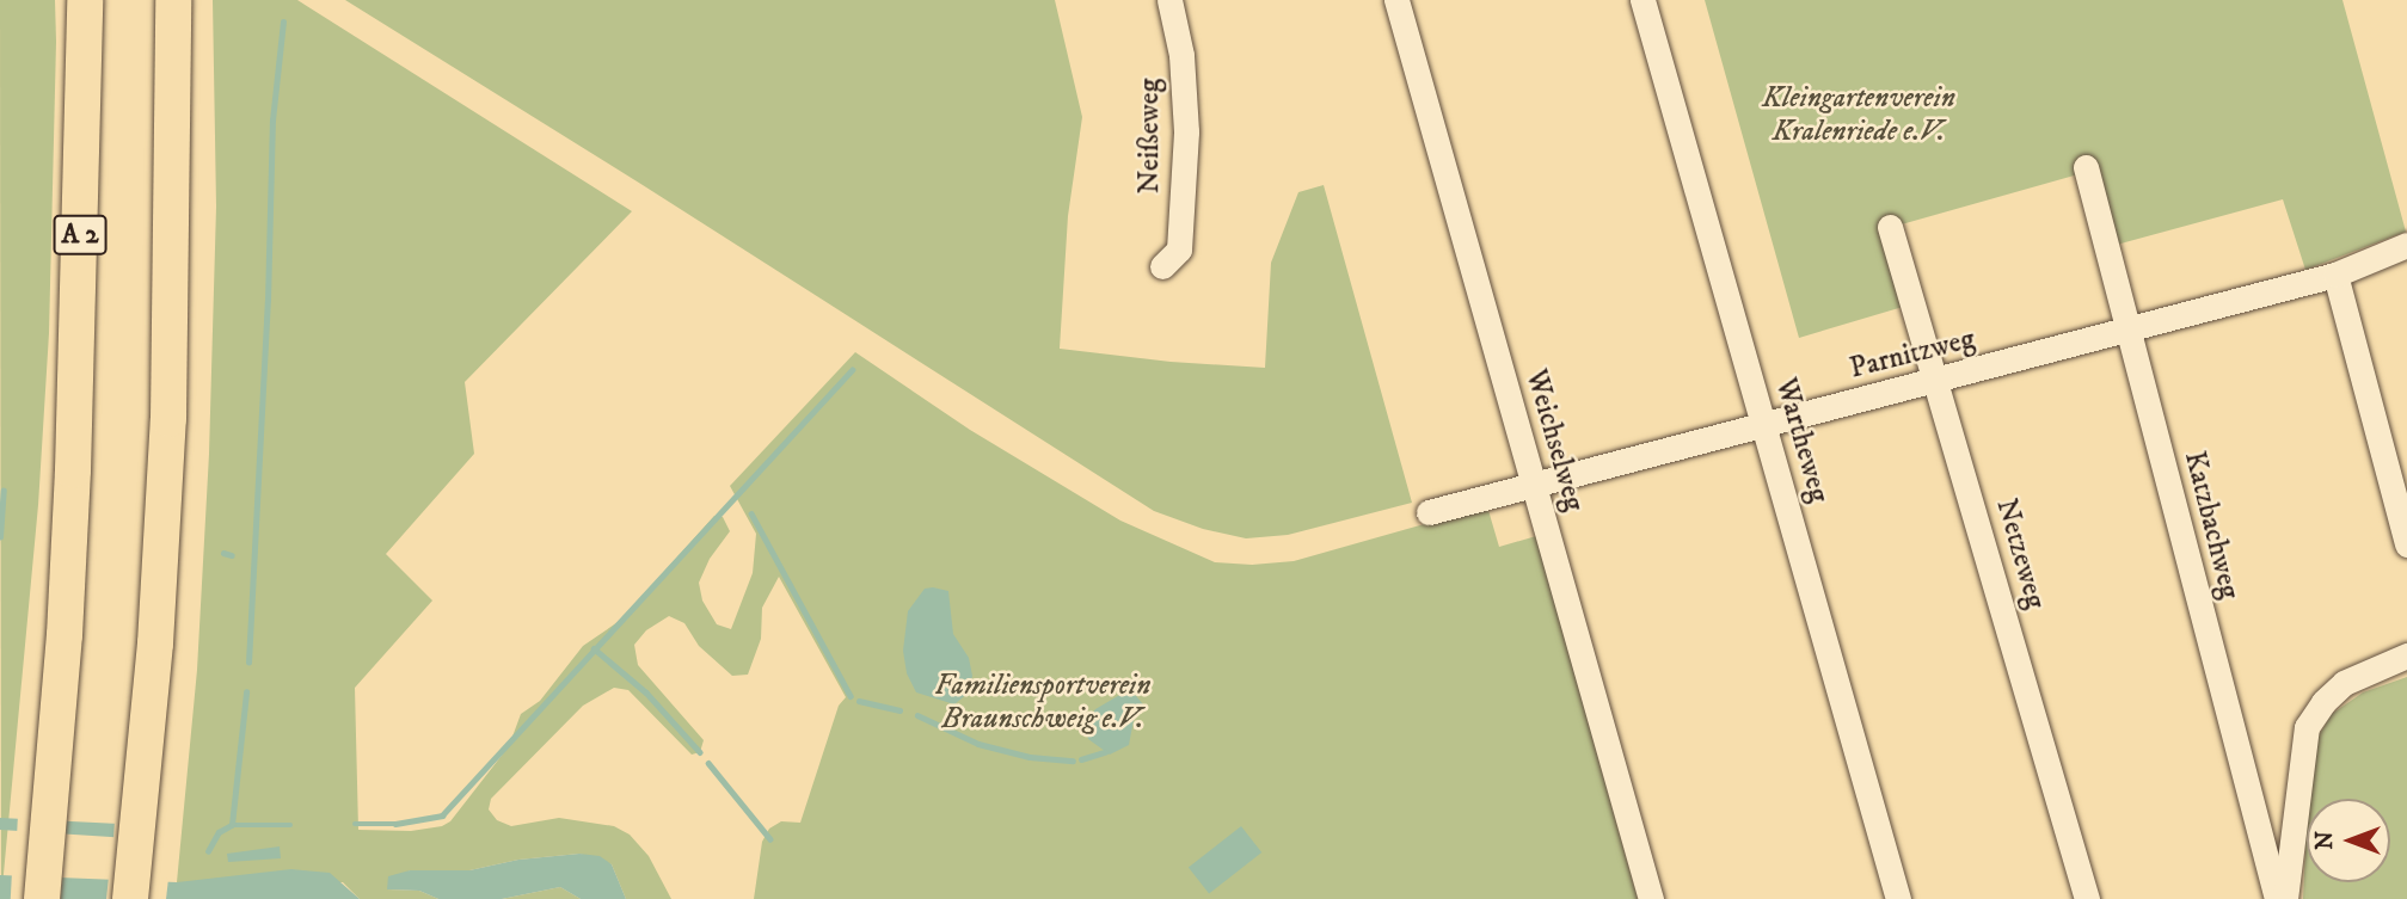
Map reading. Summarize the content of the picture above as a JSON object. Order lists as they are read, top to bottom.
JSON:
{
  "streets": {
    "highway": ["A 2"],
    "street": [
      "Neißeweg",
      "Parnitzweg",
      "Weichselweg",
      "Wartheweg",
      "Katzbachweg",
      "Netzeweg"
    ]
  },
  "crossings": [
    ["Parnitzweg", "Weichselweg"],
    ["Parnitzweg", "Wartheweg"],
    ["Parnitzweg", "Katzbachweg"],
    ["Parnitzweg", "Netzeweg"]
  ],
  "parks": ["Kleingartenverein Kralenriede e.V.", "Familiensportverein Braunschweig e.V."],
  "north": "left"
}
